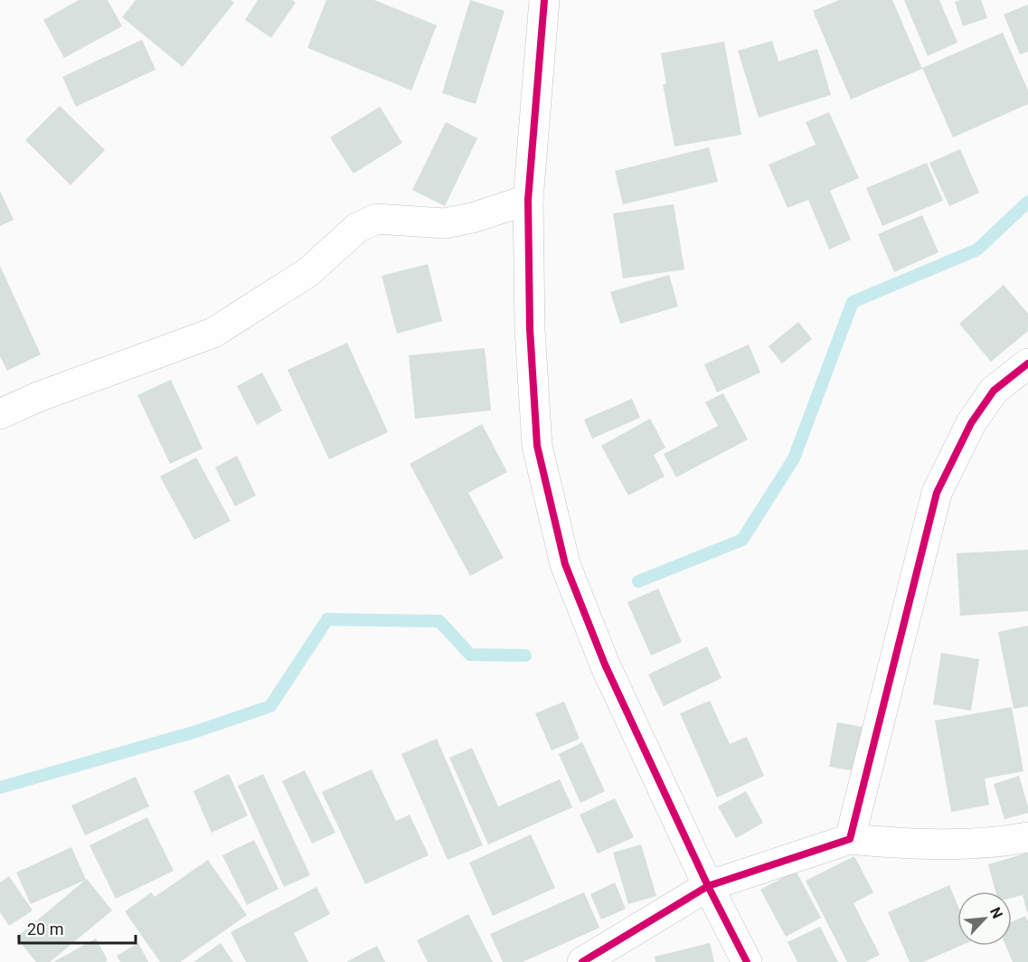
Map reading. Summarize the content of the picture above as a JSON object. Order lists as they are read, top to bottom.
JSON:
{
  "scale_bar": "20 m",
  "north": "top right"
}
